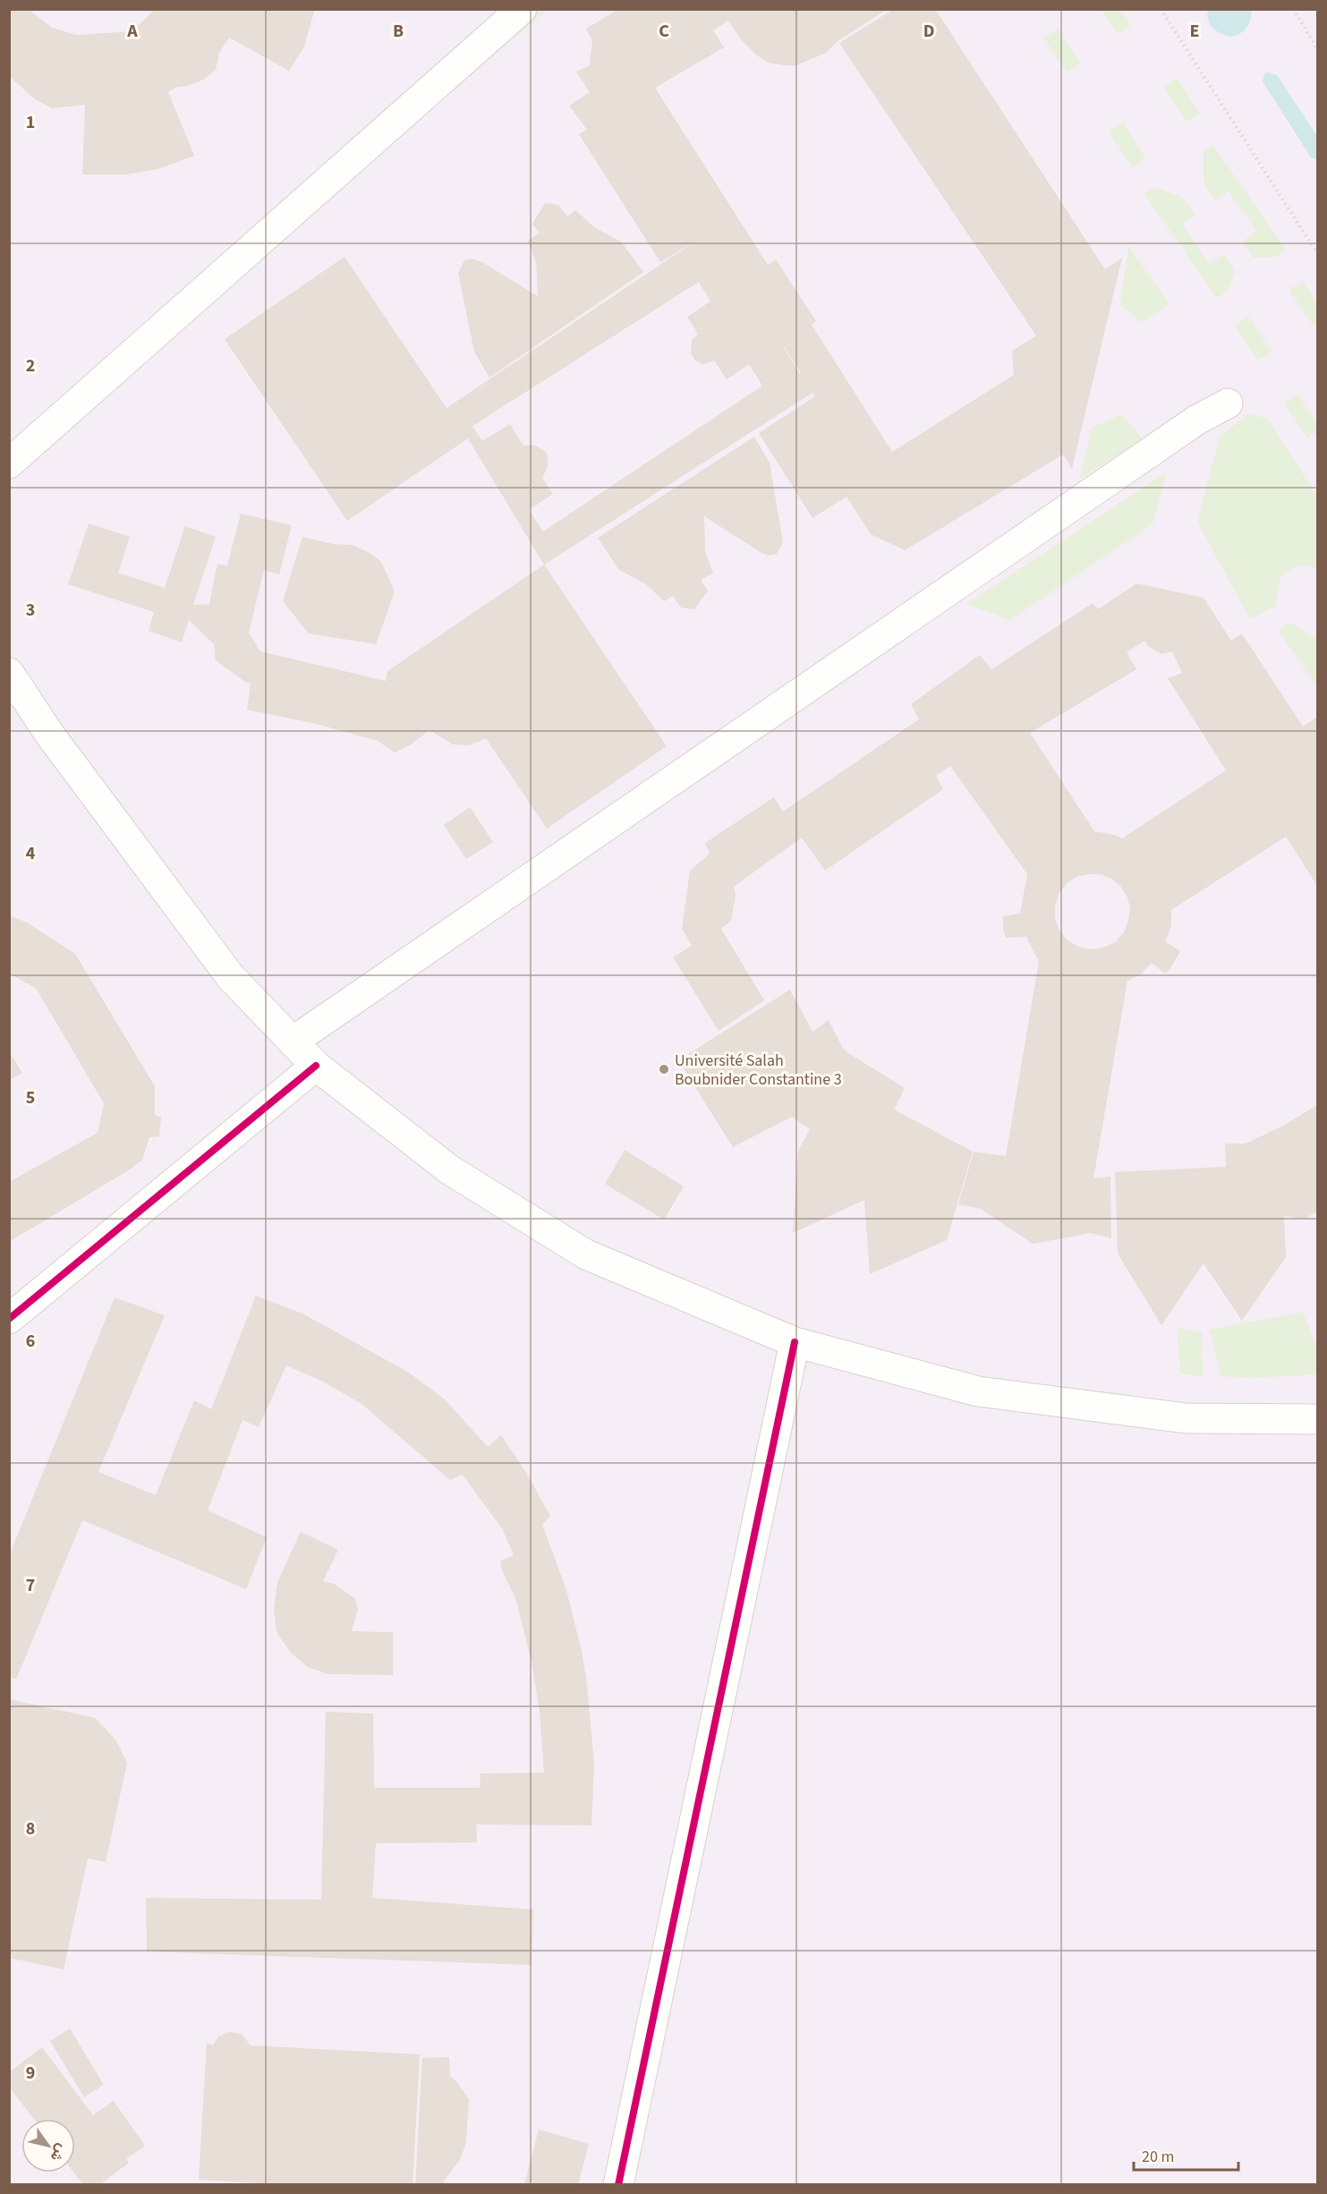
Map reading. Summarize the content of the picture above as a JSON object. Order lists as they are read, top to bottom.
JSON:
{
  "places": ["Université Salah Boubnider Constantine 3"],
  "scale_bar": "20 m",
  "north": "bottom right",
  "grid": {
    "columns": [
      "A",
      "B",
      "C",
      "D",
      "E"
    ],
    "rows": [
      "1",
      "2",
      "3",
      "4",
      "5",
      "6",
      "7",
      "8",
      "9"
    ]
  }
}
